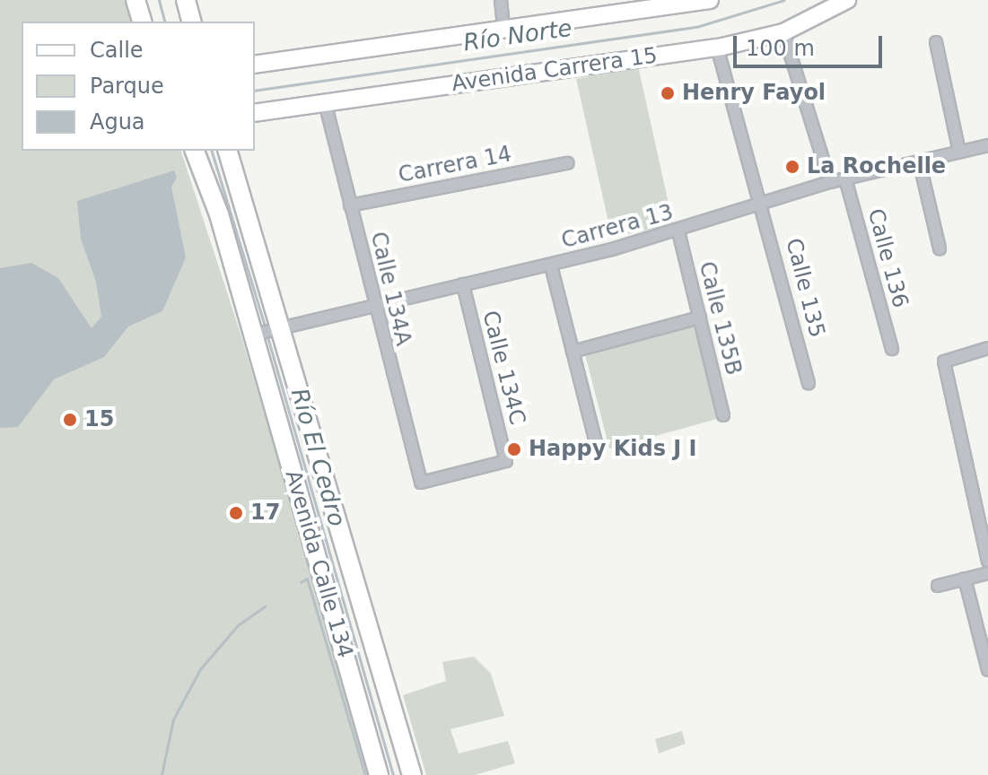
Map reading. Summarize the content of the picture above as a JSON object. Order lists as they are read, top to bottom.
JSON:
{
  "streets": {
    "main road": ["Avenida Carrera 15", "Avenida Calle 134"],
    "street": [
      "Carrera 14",
      "Carrera 13",
      "Calle 136",
      "Calle 135",
      "Calle 134A",
      "Calle 135B",
      "Calle 134C"
    ]
  },
  "crossings": [
    ["Avenida Carrera 15", "Calle 135"],
    ["Avenida Carrera 15", "Calle 134A"],
    ["Carrera 14", "Calle 134A"],
    ["Carrera 13", "Calle 136"],
    ["Carrera 13", "Calle 135"],
    ["Carrera 13", "Calle 134A"],
    ["Carrera 13", "Calle 135B"],
    ["Carrera 13", "Calle 134C"],
    ["Carrera 13", "Avenida Calle 134"],
    ["Calle 134A", "Calle 134C"]
  ],
  "water": ["Río Norte", "Río El Cedro"],
  "places": [
    "Henry Fayol",
    "La Rochelle",
    "15",
    "Happy Kids J I",
    "17"
  ],
  "legend": ["Calle", "Parque", "Agua"],
  "scale_bar": "100 m"
}
